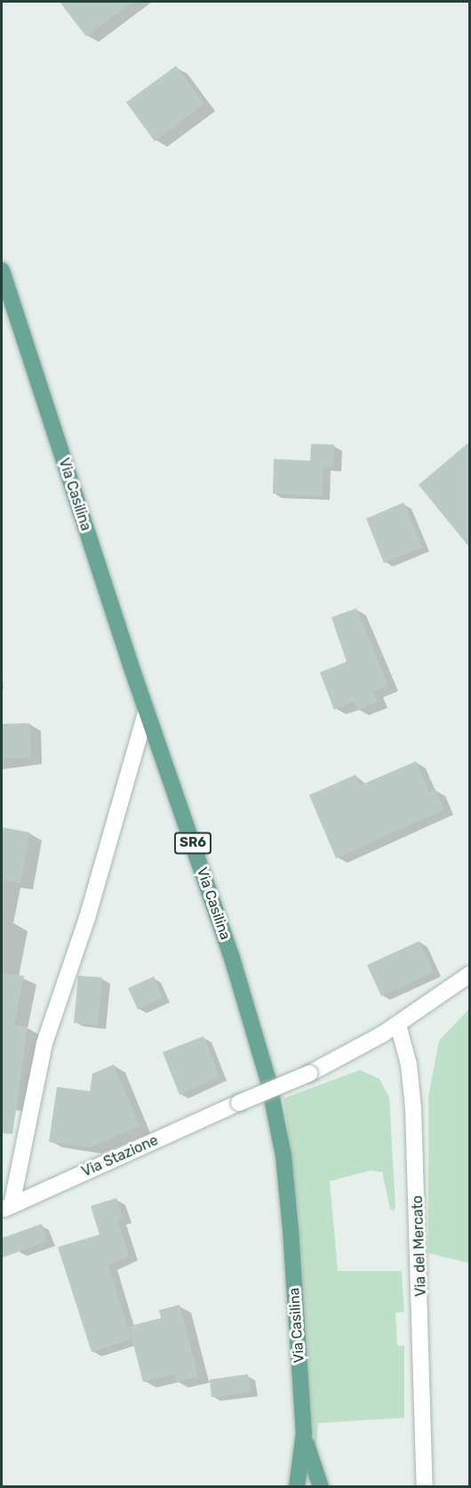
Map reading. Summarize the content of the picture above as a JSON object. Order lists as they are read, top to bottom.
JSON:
{
  "streets": {
    "main road": ["Via Casilina", "SR6"],
    "street": ["Via Stazione", "Via del Mercato"]
  },
  "crossings": [
    ["Via Stazione", "Via del Mercato"]
  ]
}
